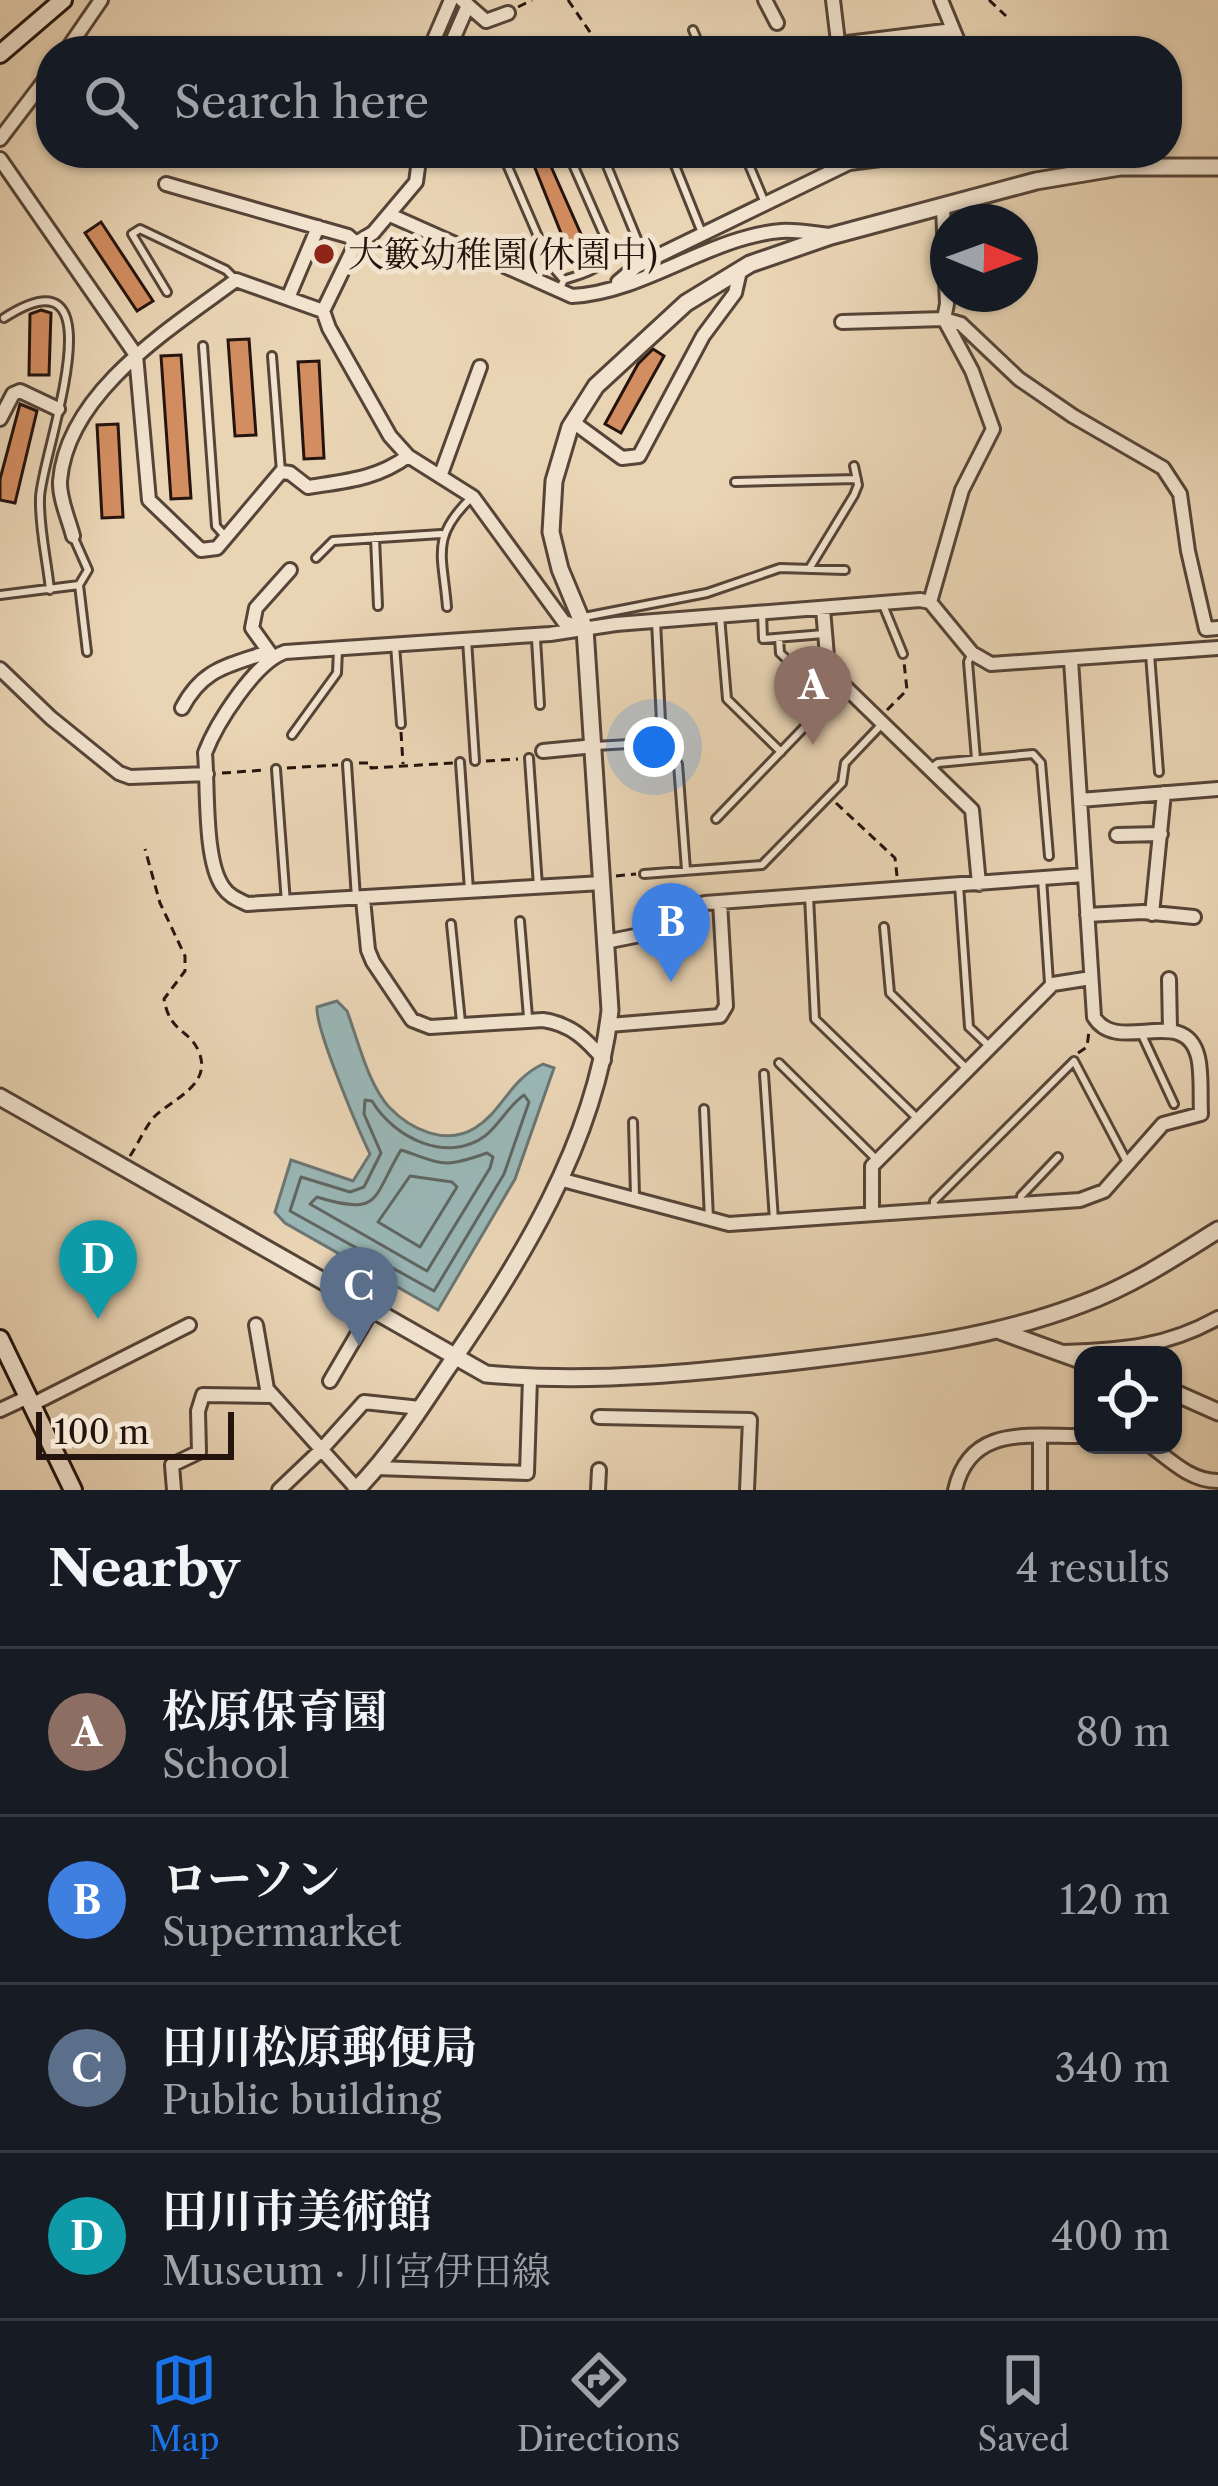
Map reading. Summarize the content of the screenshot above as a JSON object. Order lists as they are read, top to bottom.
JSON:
{
  "places": ["大籔幼稚園(休園中)"],
  "scale_bar": "100 m",
  "north": "right",
  "page": {
    "search": "Search here",
    "pins": [
      "A",
      "B",
      "D",
      "C"
    ],
    "scale": "100 m",
    "heading": ["Nearby", "4 results"],
    "list": [
      {
        "mark": "A",
        "name": "松原保育園",
        "note": "School",
        "value": "80 m"
      },
      {
        "mark": "B",
        "name": "ローソン",
        "note": "Supermarket",
        "value": "120 m"
      },
      {
        "mark": "C",
        "name": "田川松原郵便局",
        "note": "Public building",
        "value": "340 m"
      },
      {
        "mark": "D",
        "name": "田川市美術館",
        "note": "Museum · 川宮伊田線",
        "value": "400 m"
      }
    ],
    "nav": ["Map", "Directions", "Saved"]
  }
}
